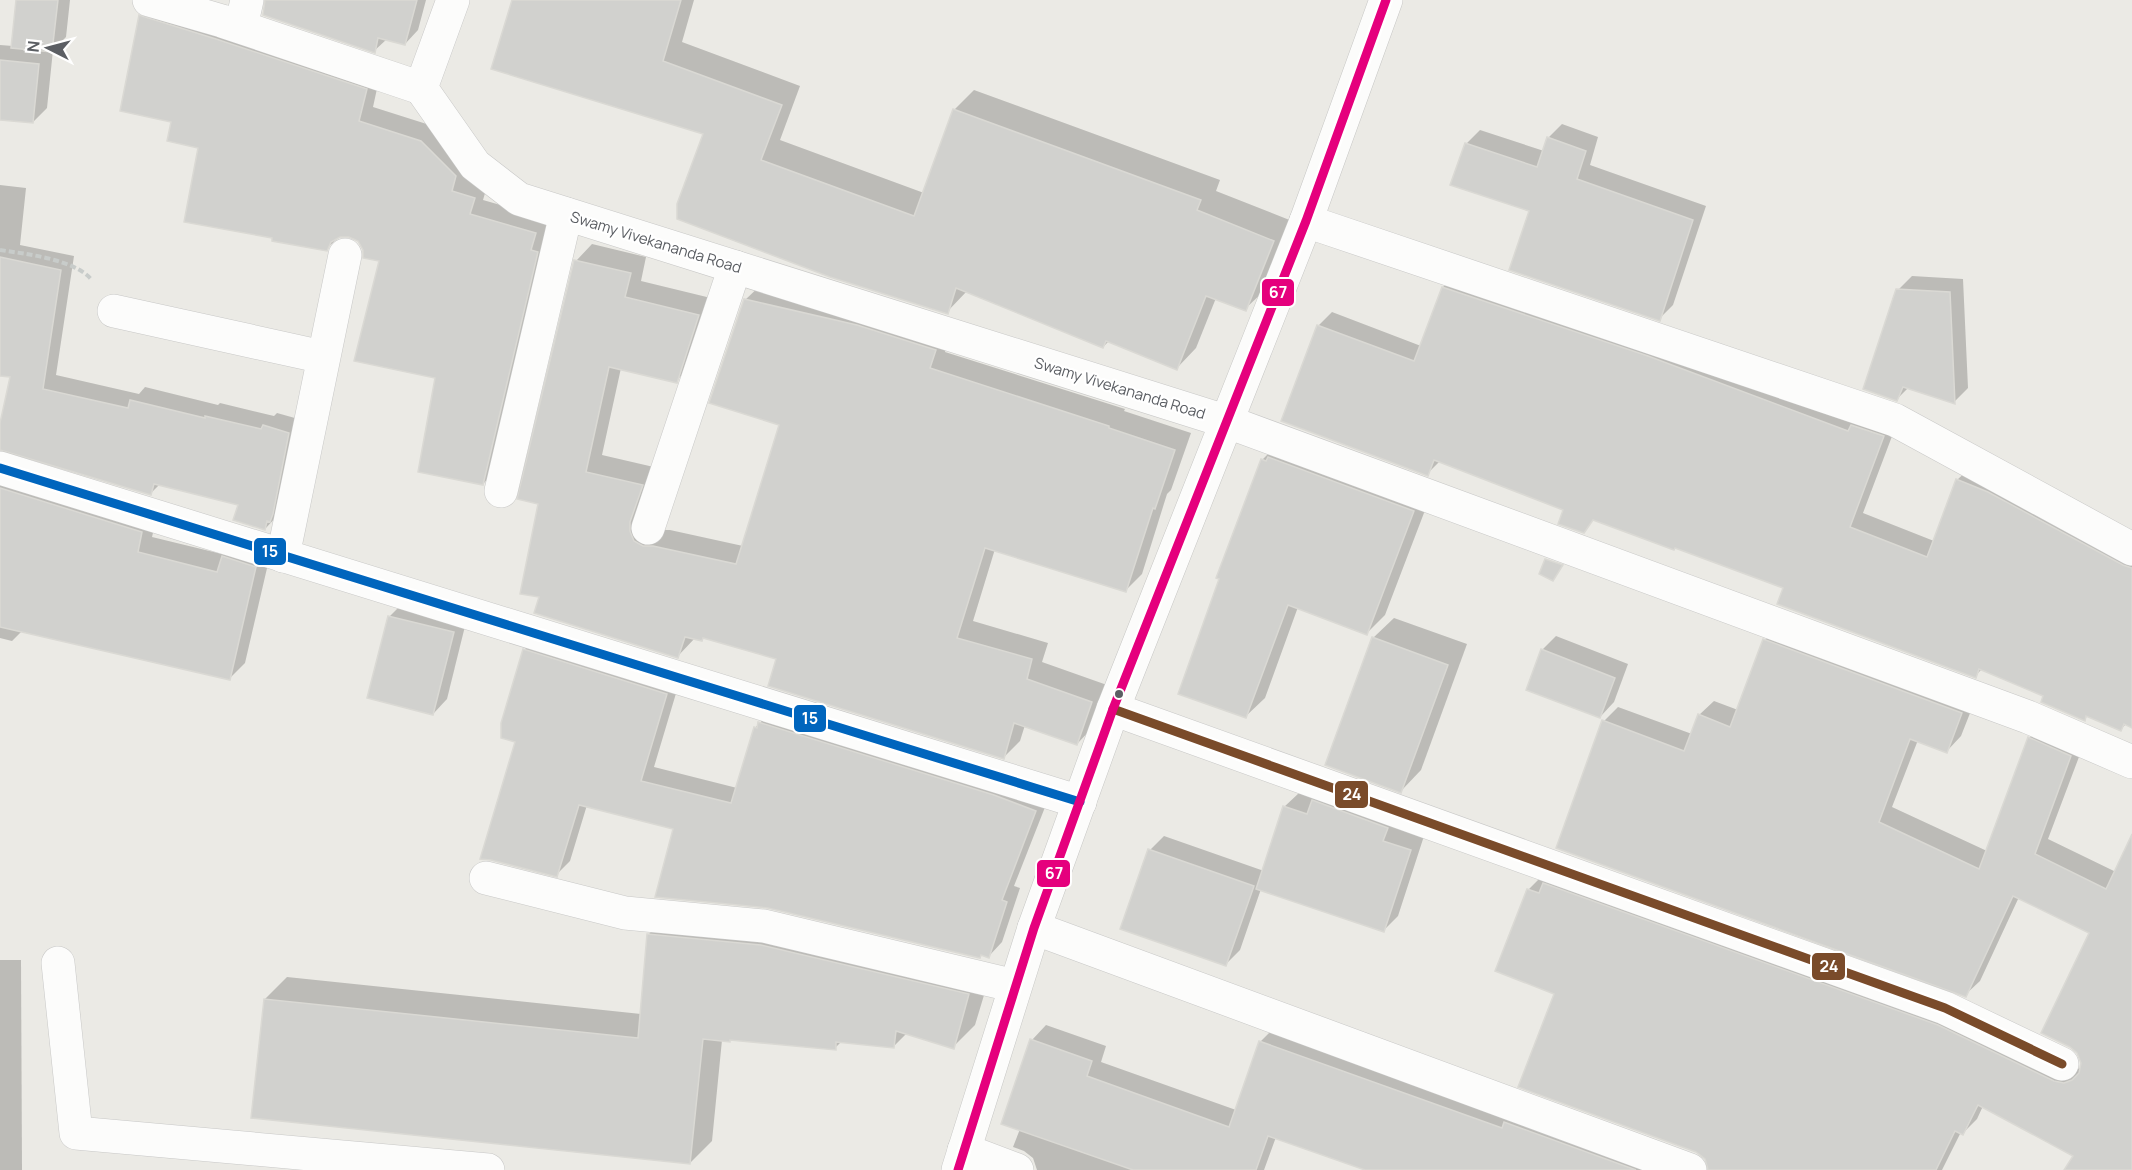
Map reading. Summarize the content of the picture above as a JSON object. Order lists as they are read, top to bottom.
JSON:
{
  "streets": {
    "street": ["Swamy Vivekananda Road"]
  },
  "lines": ["transit line 67", "transit line 15", "transit line 24"],
  "north": "left"
}
